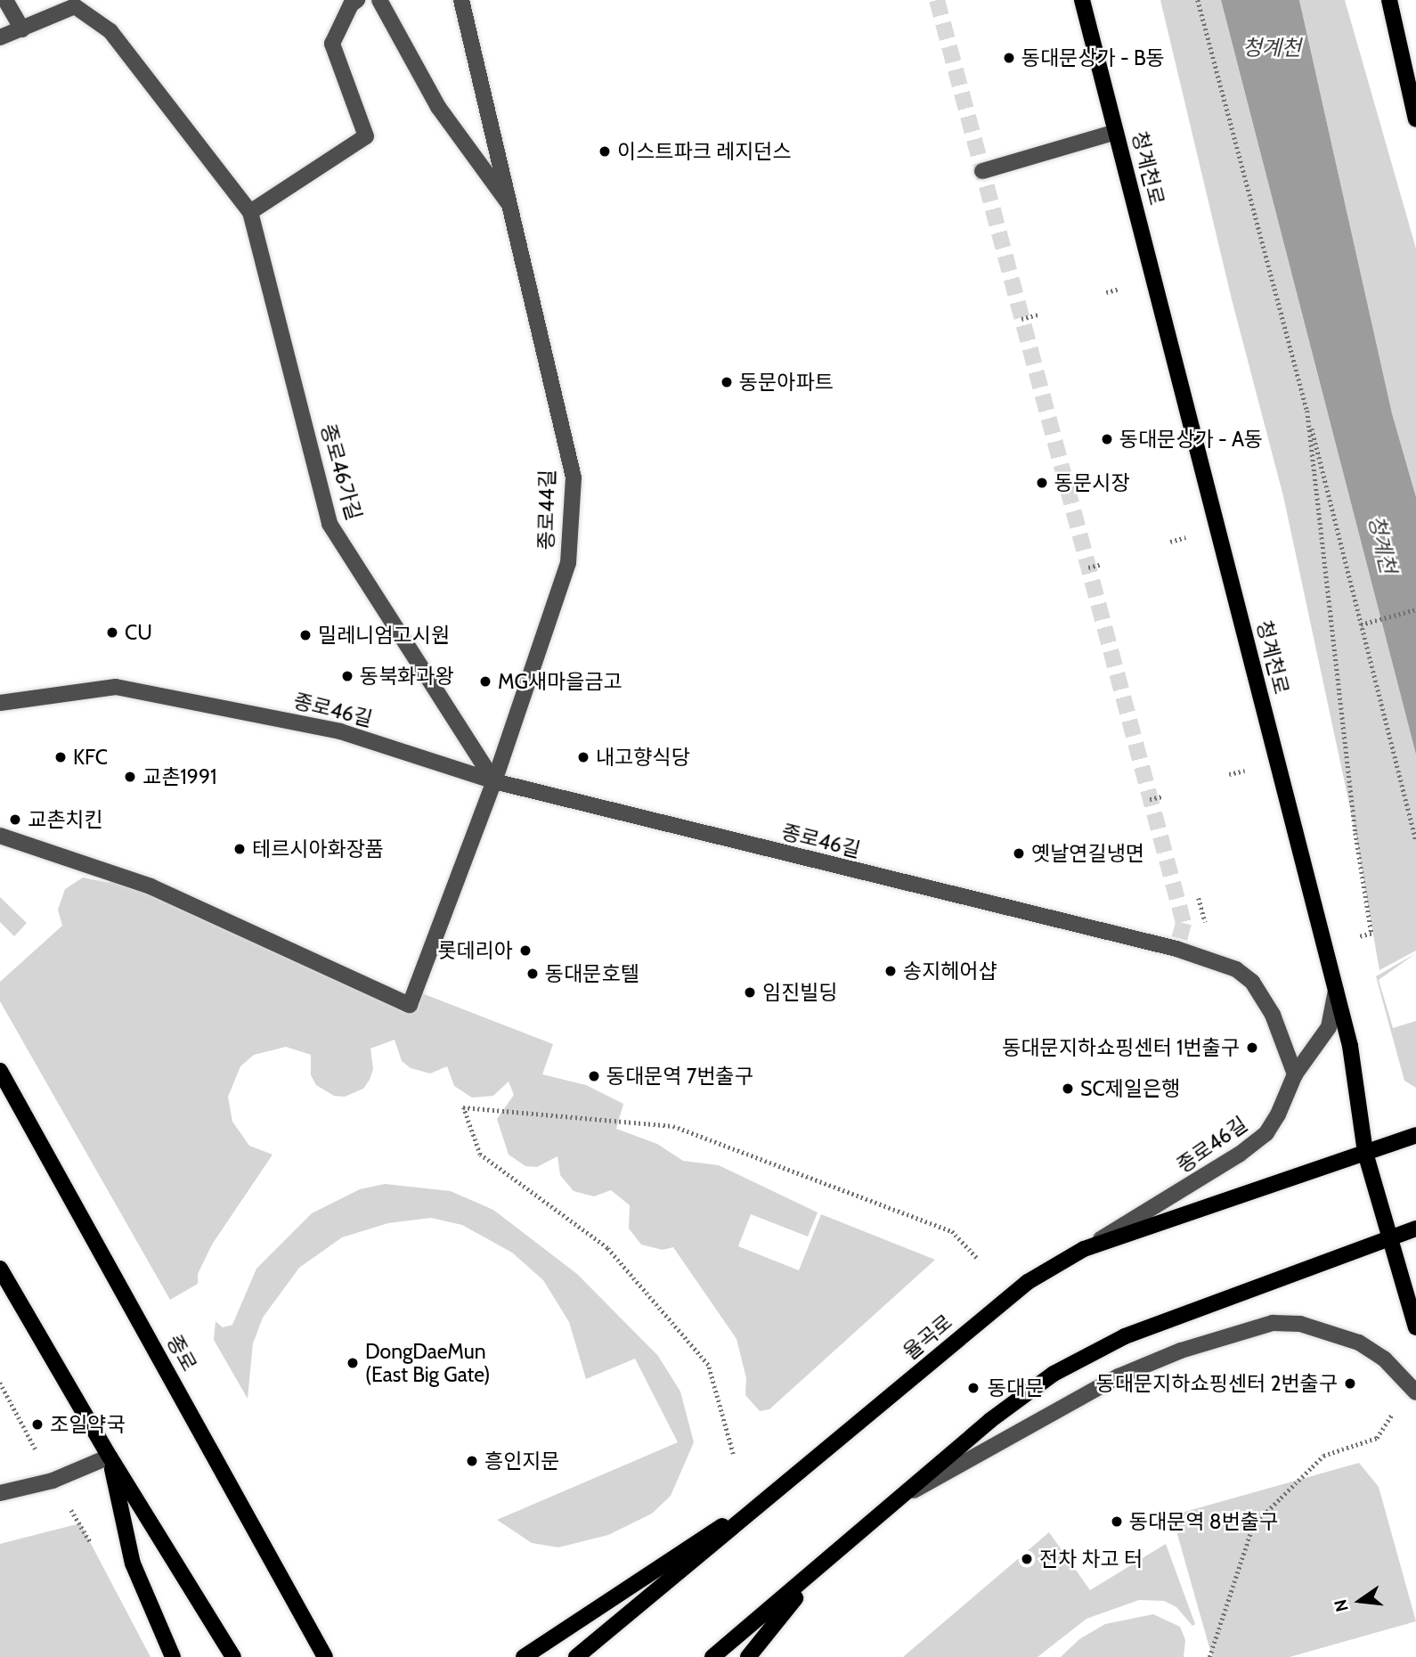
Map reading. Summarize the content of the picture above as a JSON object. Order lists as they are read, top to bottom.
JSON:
{
  "streets": {
    "main road": ["청계천로", "율곡로", "종로"],
    "street": ["종로46가길", "종로44길", "종로46길"]
  },
  "crossings": [
    ["청계천로", "율곡로"],
    ["종로46가길", "종로44길"],
    ["종로46가길", "종로46길"],
    ["종로44길", "종로46길"],
    ["종로46길", "율곡로"]
  ],
  "water": ["청계천"],
  "places": [
    "동대문상가 - B동",
    "이스트파크 레지던스",
    "동문아파트",
    "동대문상가 - A동",
    "동문시장",
    "CU",
    "밀레니엄고시원",
    "동북화과왕",
    "MG새마을금고",
    "KFC",
    "내고향식당",
    "교촌1991",
    "교촌치킨",
    "테르시아화장품",
    "옛날연길냉면",
    "롯데리아",
    "송지헤어샵",
    "동대문호텔",
    "임진빌딩",
    "동대문지하쇼핑센터 1번출구",
    "동대문역 7번출구",
    "SC제일은행",
    "DongDaeMun (East Big Gate)",
    "동대문지하쇼핑센터 2번출구",
    "동대문",
    "조일약국",
    "흥인지문",
    "동대문역 8번출구",
    "전차 차고 터"
  ],
  "north": "left"
}
